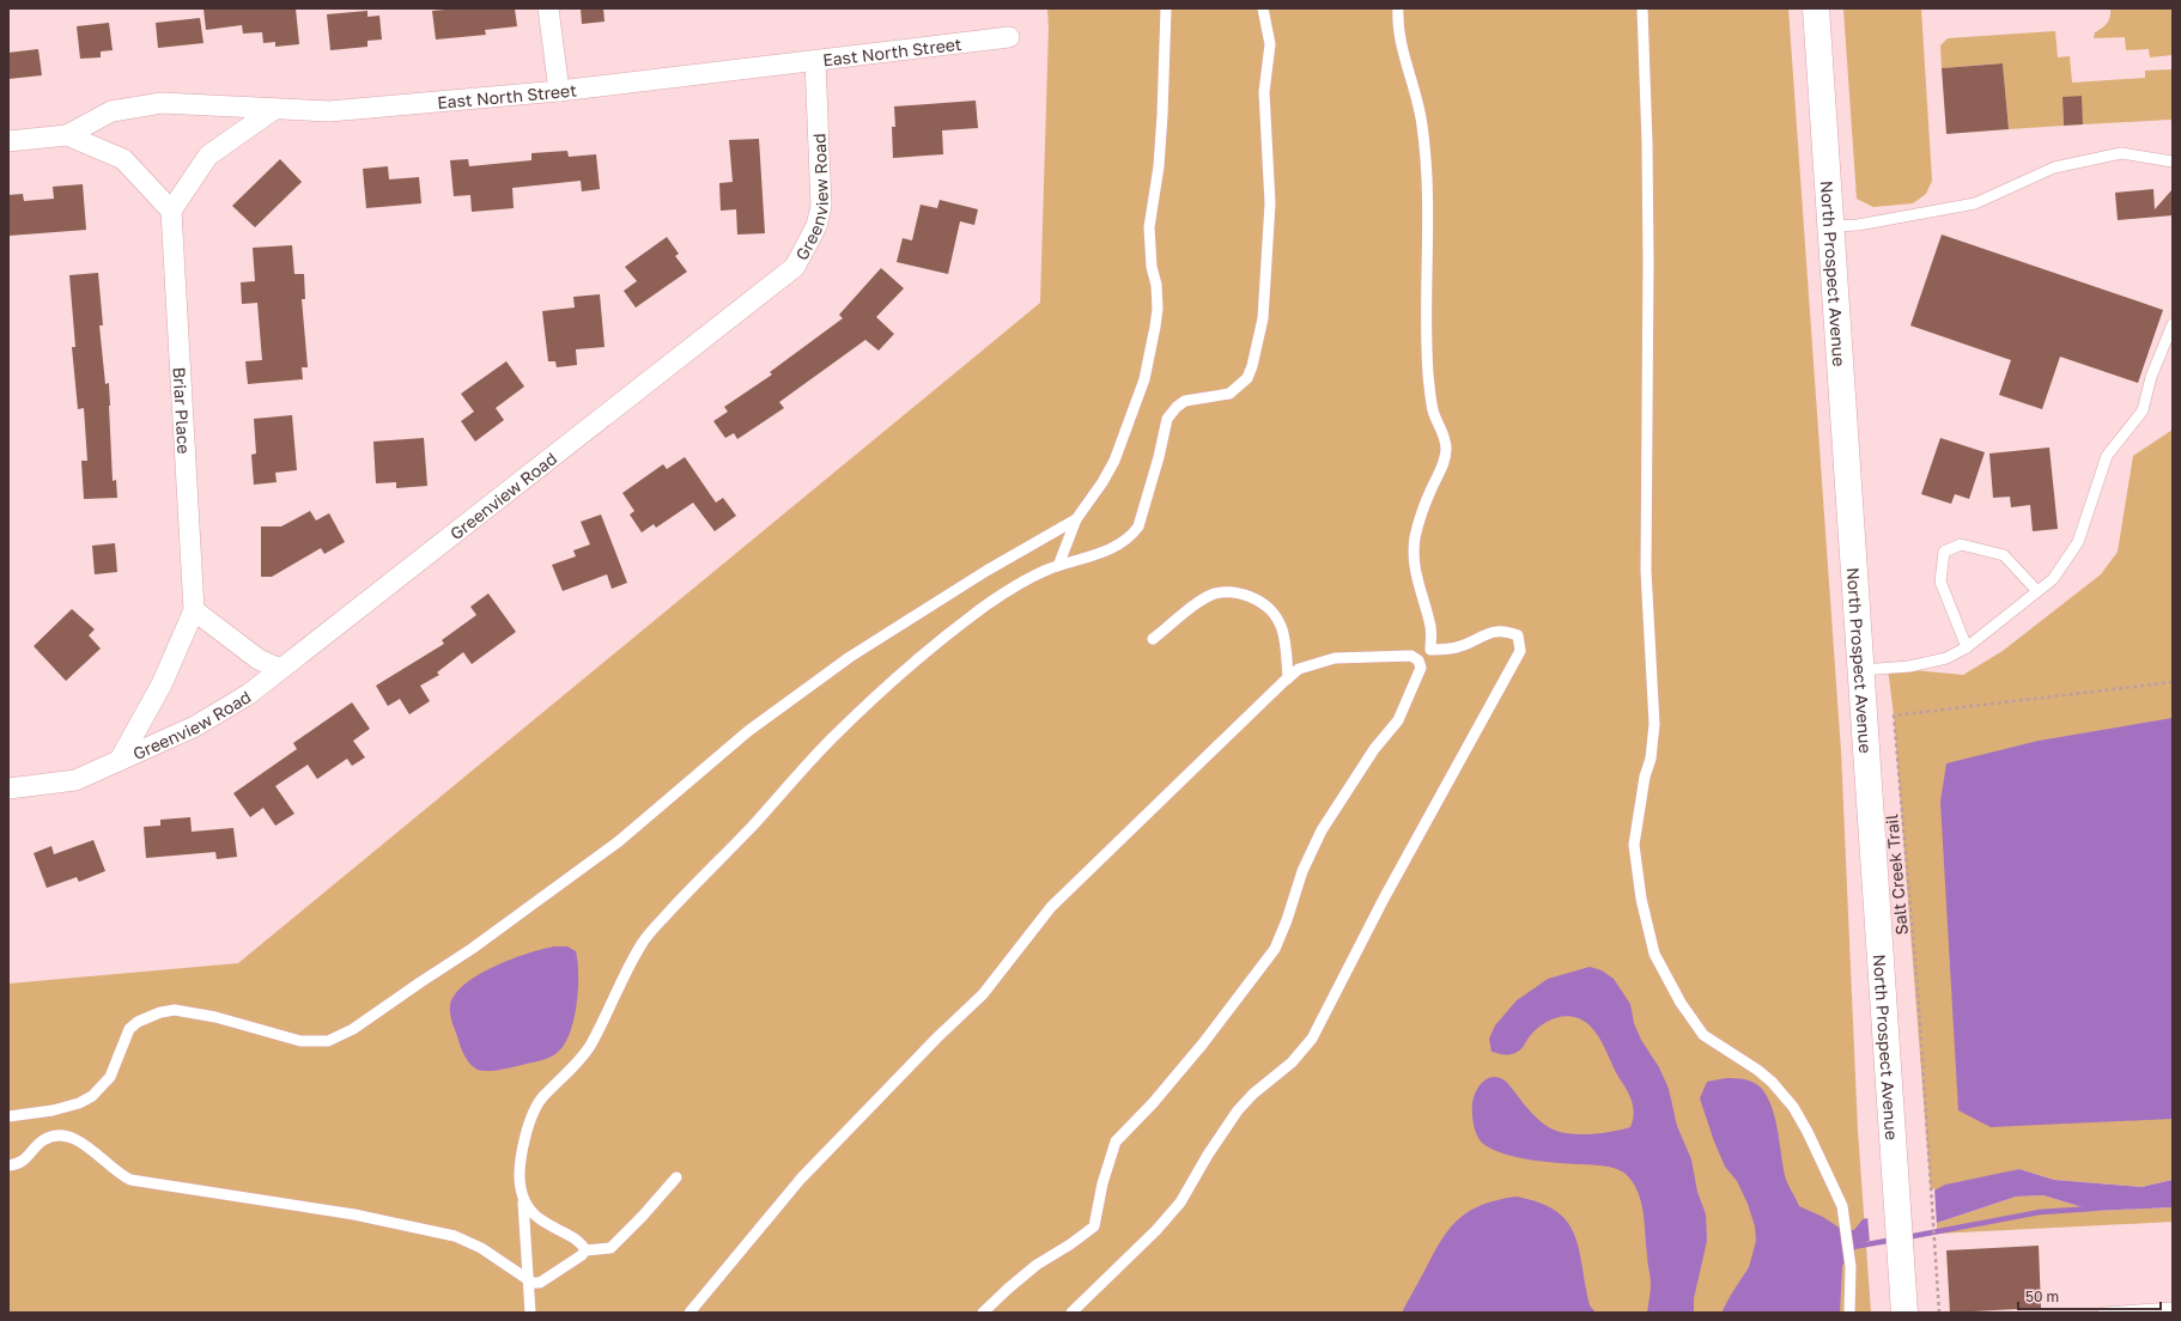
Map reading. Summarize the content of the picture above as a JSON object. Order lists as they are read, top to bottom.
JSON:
{
  "streets": {
    "main road": ["North Prospect Avenue"],
    "street": ["East North Street", "Greenview Road", "Briar Place"],
    "path": ["Salt Creek Trail"]
  },
  "crossings": [
    ["East North Street", "Greenview Road"],
    ["Greenview Road", "Briar Place"]
  ],
  "scale_bar": "50 m"
}
